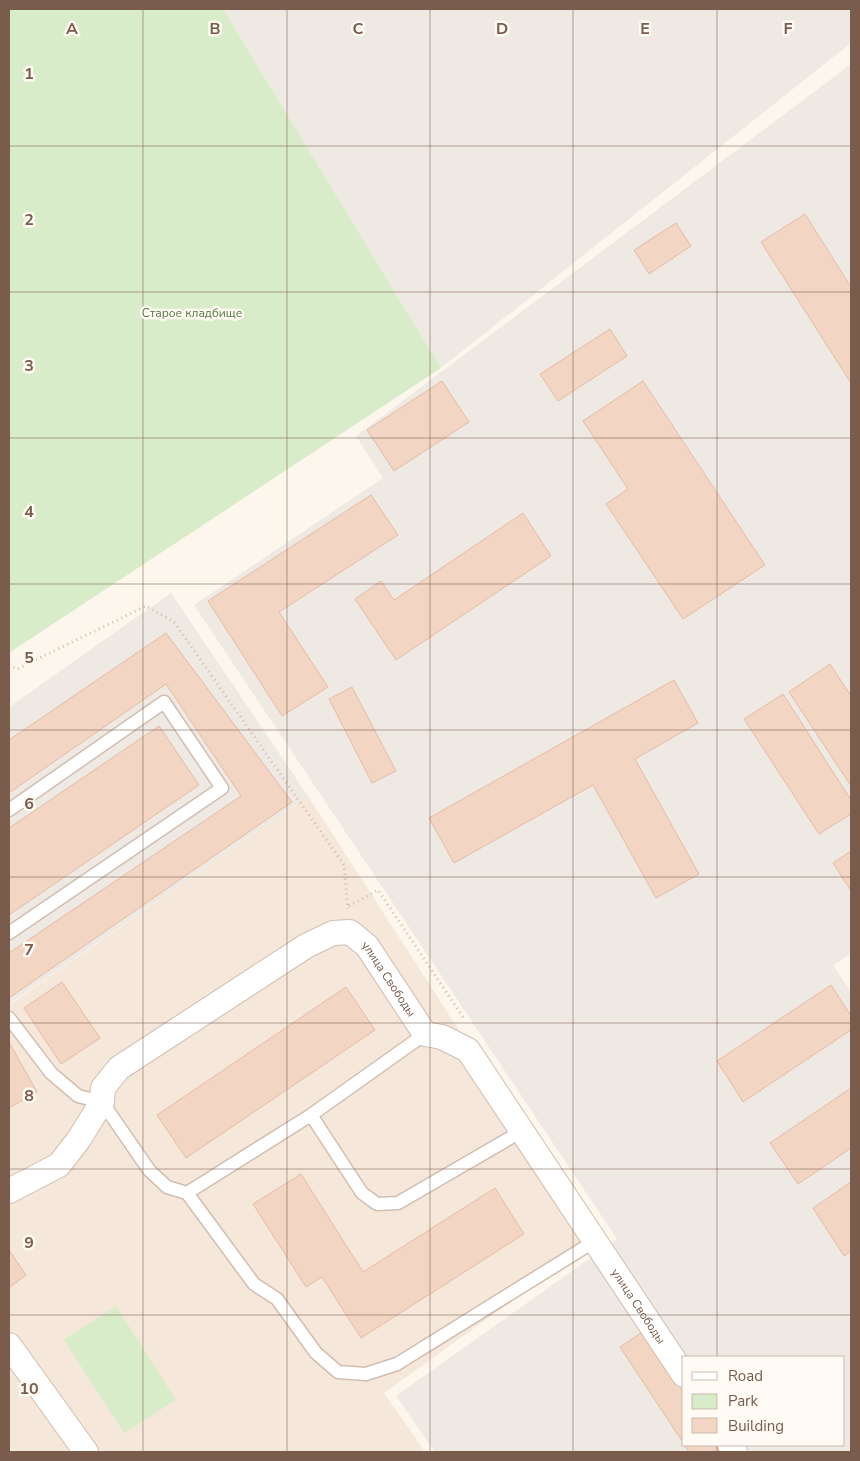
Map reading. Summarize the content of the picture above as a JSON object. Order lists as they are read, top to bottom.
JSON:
{
  "streets": {
    "street": ["улица Свободы"]
  },
  "parks": ["Старое кладбище"],
  "legend": ["Road", "Park", "Building"],
  "grid": {
    "columns": [
      "A",
      "B",
      "C",
      "D",
      "E",
      "F"
    ],
    "rows": [
      "1",
      "2",
      "3",
      "4",
      "5",
      "6",
      "7",
      "8",
      "9",
      "10"
    ]
  }
}
